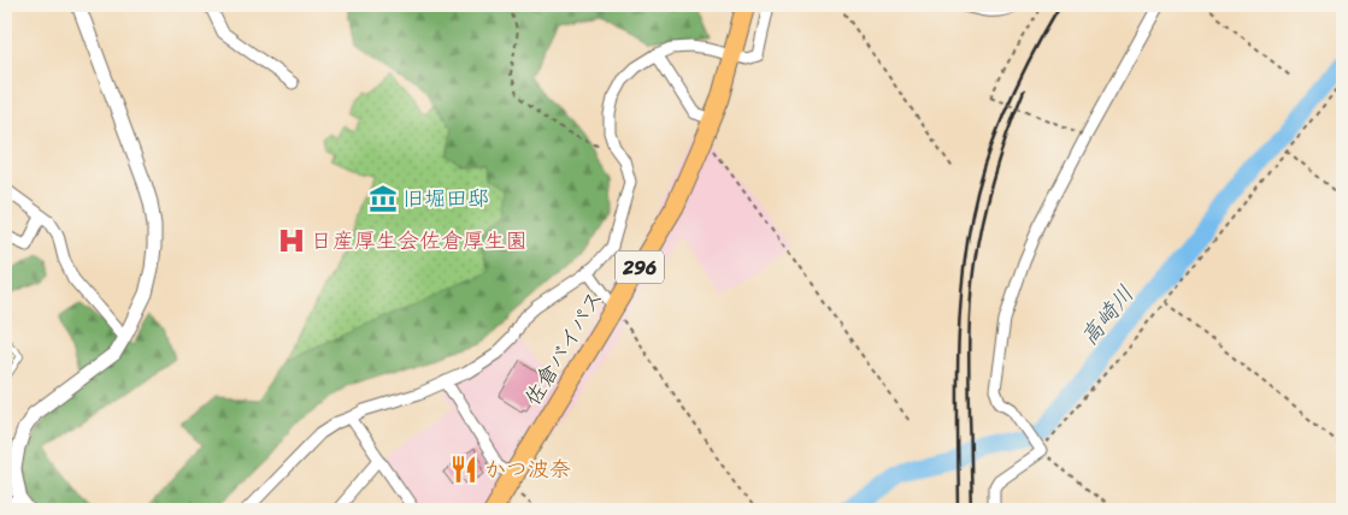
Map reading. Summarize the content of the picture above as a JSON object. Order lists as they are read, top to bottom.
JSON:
{
  "streets": {
    "highway": ["296", "佐倉バイパス"]
  },
  "water": ["高崎川"],
  "places": {
    "museum": ["旧堀田邸"],
    "hospital": ["日産厚生会佐倉厚生園"],
    "restaurant": ["かつ波奈"]
  }
}
